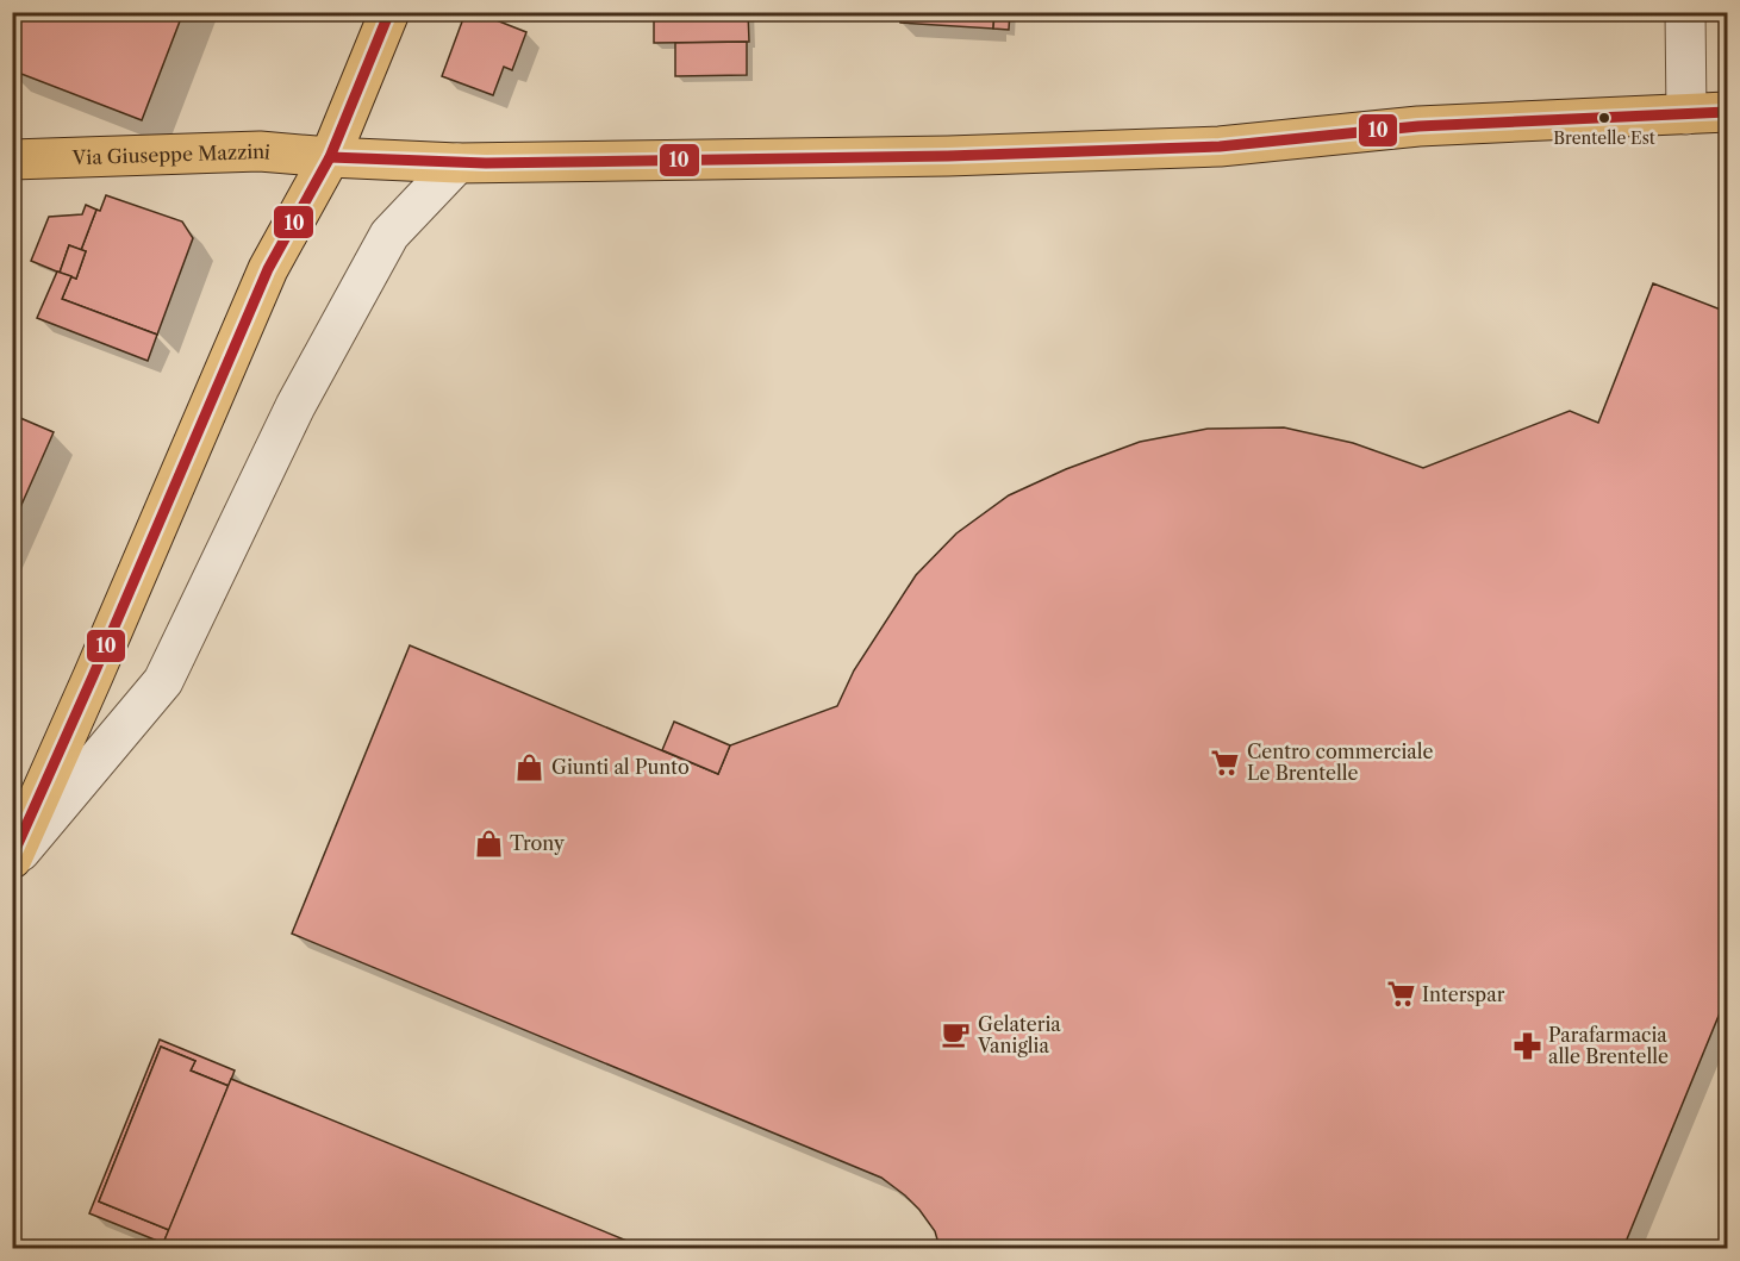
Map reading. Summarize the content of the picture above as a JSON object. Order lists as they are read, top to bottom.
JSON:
{
  "streets": {
    "main road": ["Via Giuseppe Mazzini"]
  },
  "places": {
    "other": ["Brentelle Est"],
    "supermarket": ["Centro commerciale Le Brentelle", "Interspar"],
    "shop": ["Giunti al Punto", "Trony"],
    "cafe": ["Gelateria Vaniglia"],
    "pharmacy": ["Parafarmacia alle Brentelle"]
  },
  "lines": ["transit line 10"]
}
